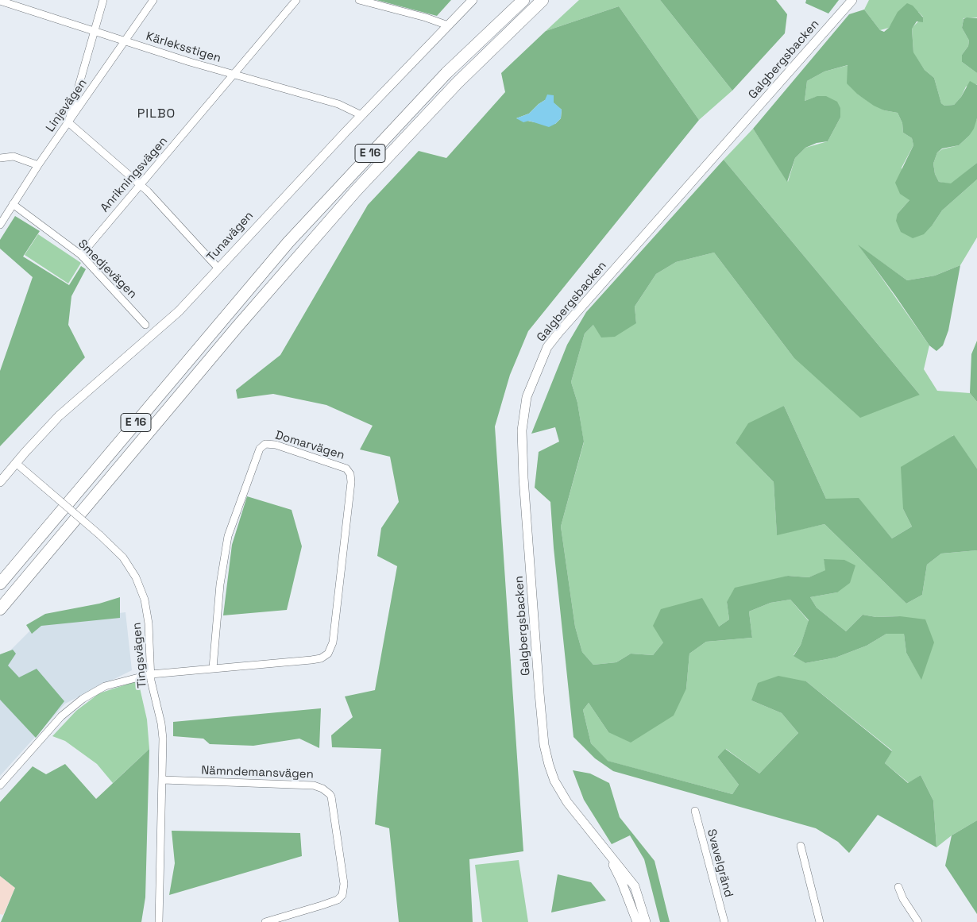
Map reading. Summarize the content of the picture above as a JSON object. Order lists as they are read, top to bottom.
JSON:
{
  "streets": {
    "highway": ["E 16"],
    "street": [
      "Kärleksstigen",
      "Galgbergsbacken",
      "Linjevägen",
      "Anrikningsvägen",
      "Tunavägen",
      "Smedjevägen",
      "Domarvägen",
      "Tingsvägen",
      "Nämndemansvägen",
      "Svavelgränd"
    ]
  },
  "crossings": [
    ["Kärleksstigen", "Linjevägen"],
    ["Kärleksstigen", "Anrikningsvägen"],
    ["Kärleksstigen", "Tunavägen"],
    ["Linjevägen", "Smedjevägen"],
    ["Anrikningsvägen", "Smedjevägen"],
    ["Tunavägen", "Tingsvägen"],
    ["Domarvägen", "Tingsvägen"],
    ["Tingsvägen", "Nämndemansvägen"]
  ],
  "districts": ["PILBO"]
}
